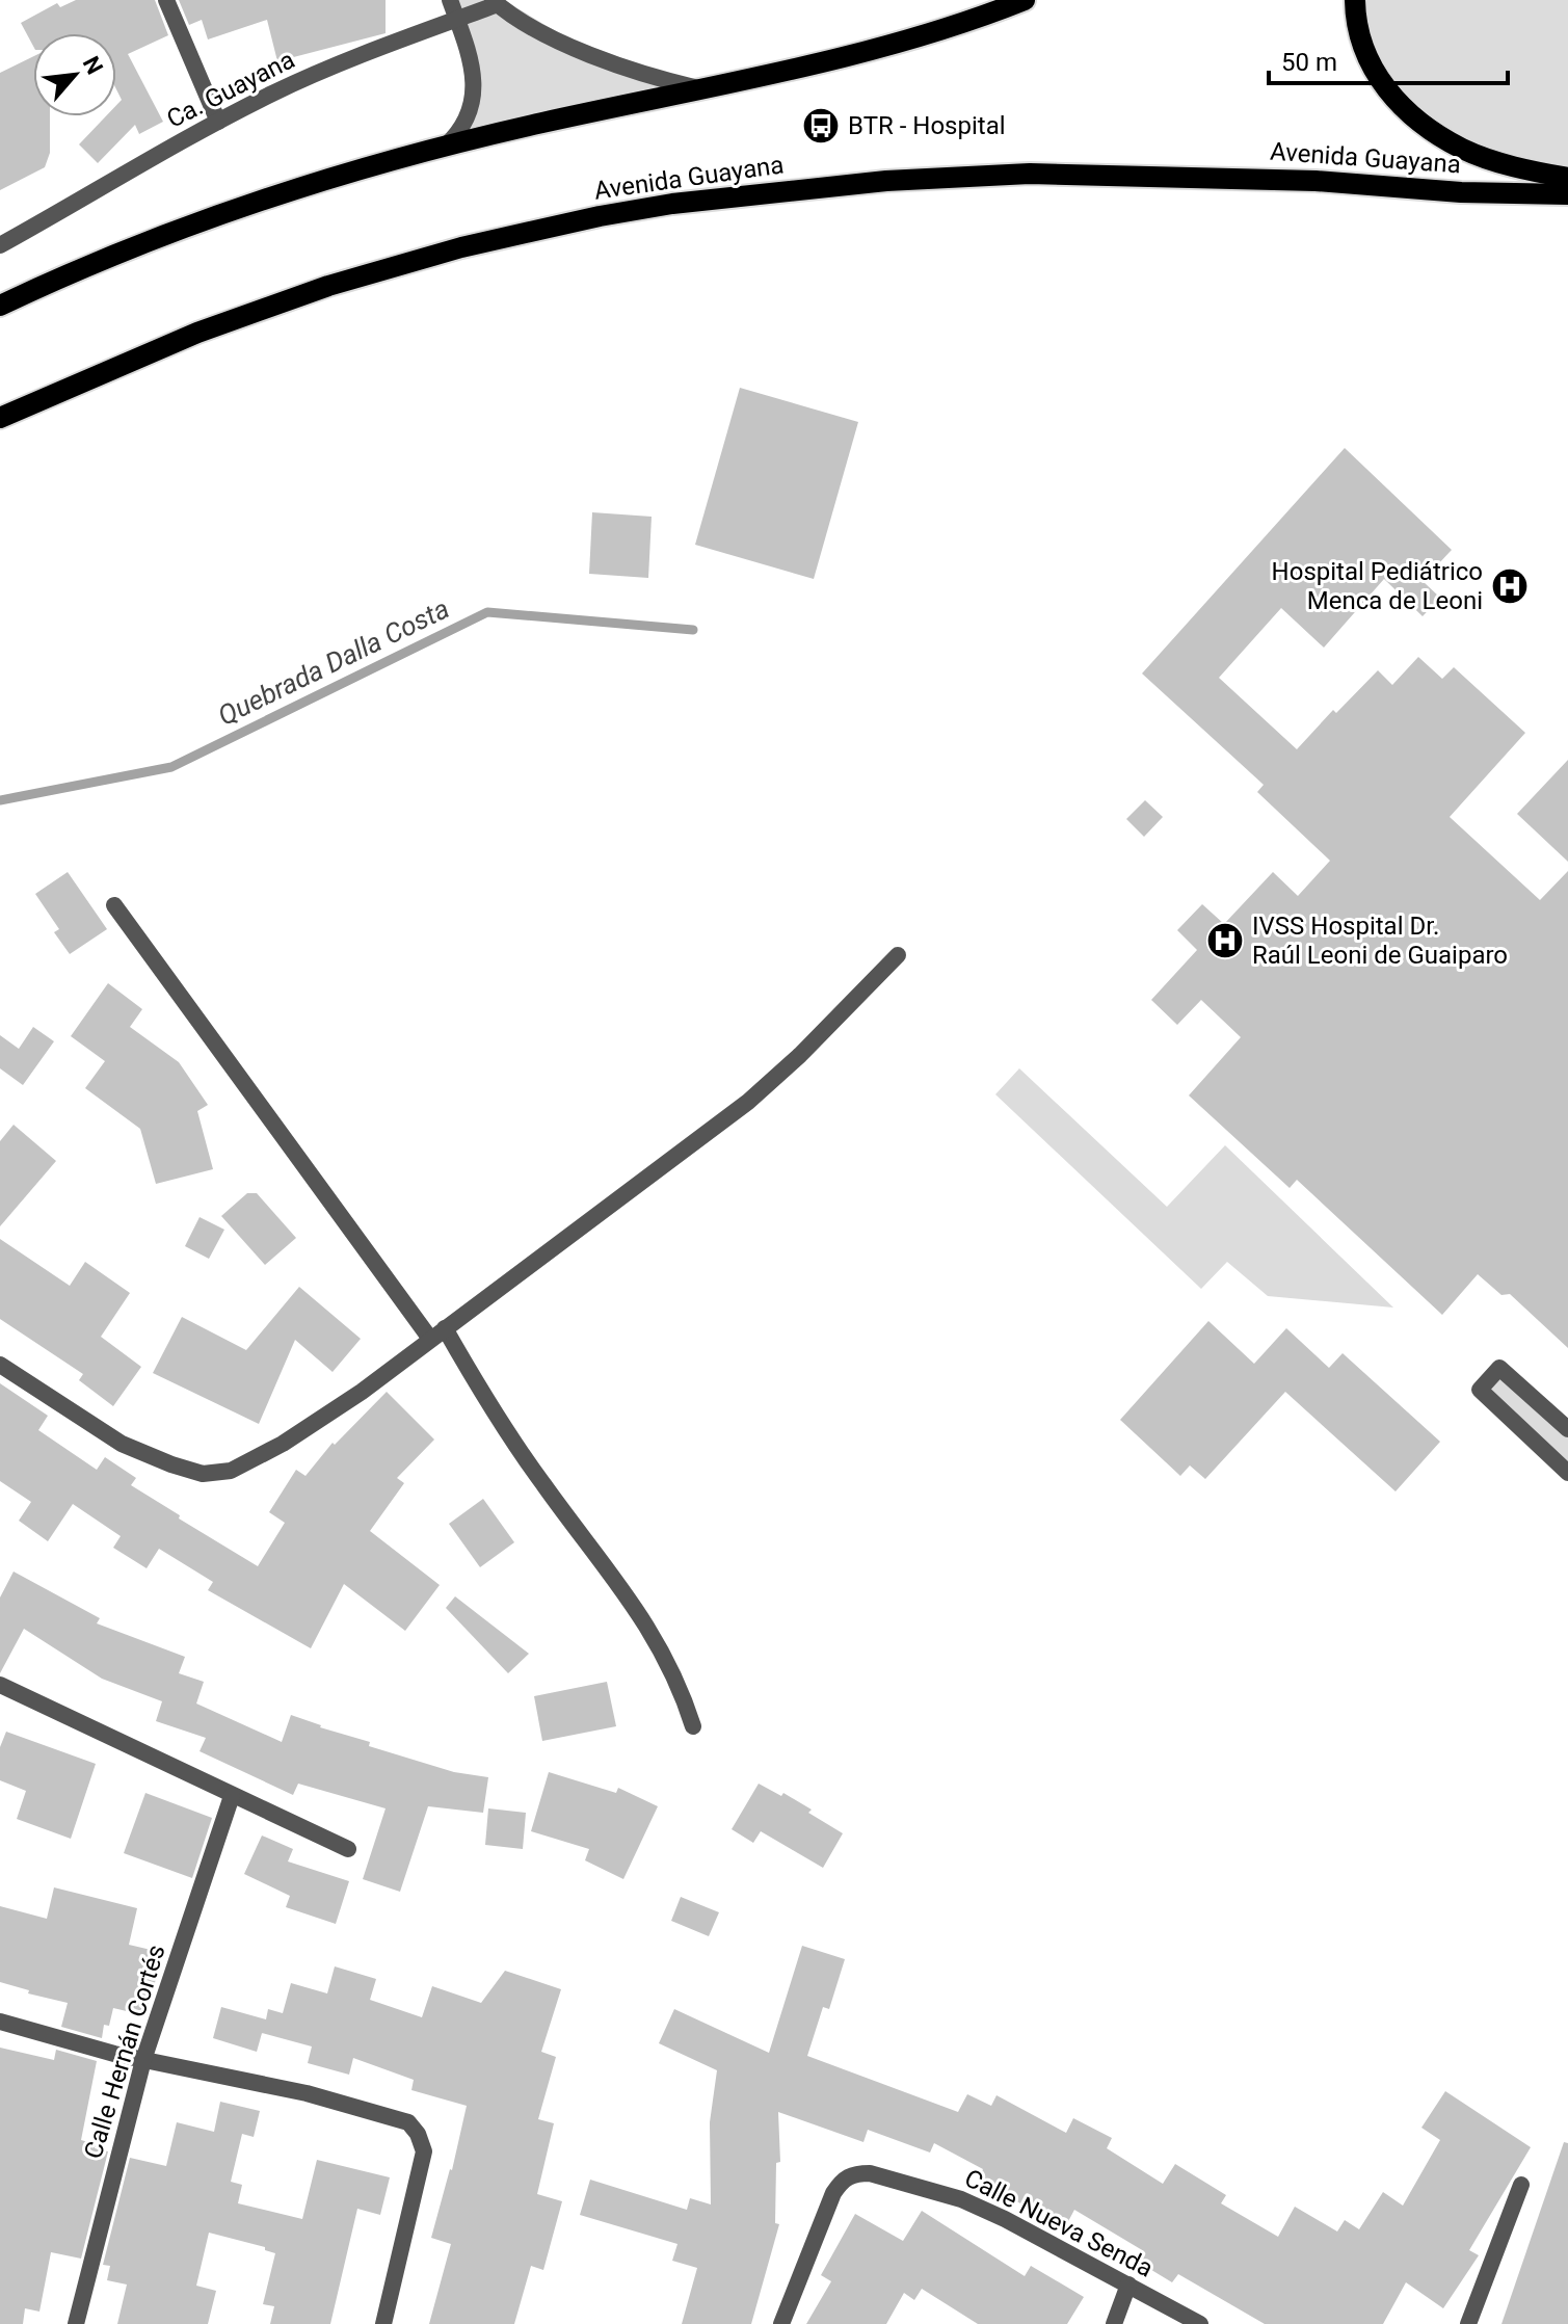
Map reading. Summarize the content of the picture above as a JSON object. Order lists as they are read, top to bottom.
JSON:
{
  "streets": {
    "main road": ["Avenida Guayana"],
    "street": ["Ca. Guayana", "Calle Hernán Cortés", "Calle Nueva Senda"]
  },
  "water": ["Quebrada Dalla Costa"],
  "places": {
    "bus stop": ["BTR - Hospital"],
    "hospital": ["Hospital Pediátrico Menca de Leoni", "IVSS Hospital Dr. Raúl Leoni de Guaiparo"]
  },
  "scale_bar": "50 m",
  "north": "top right"
}
